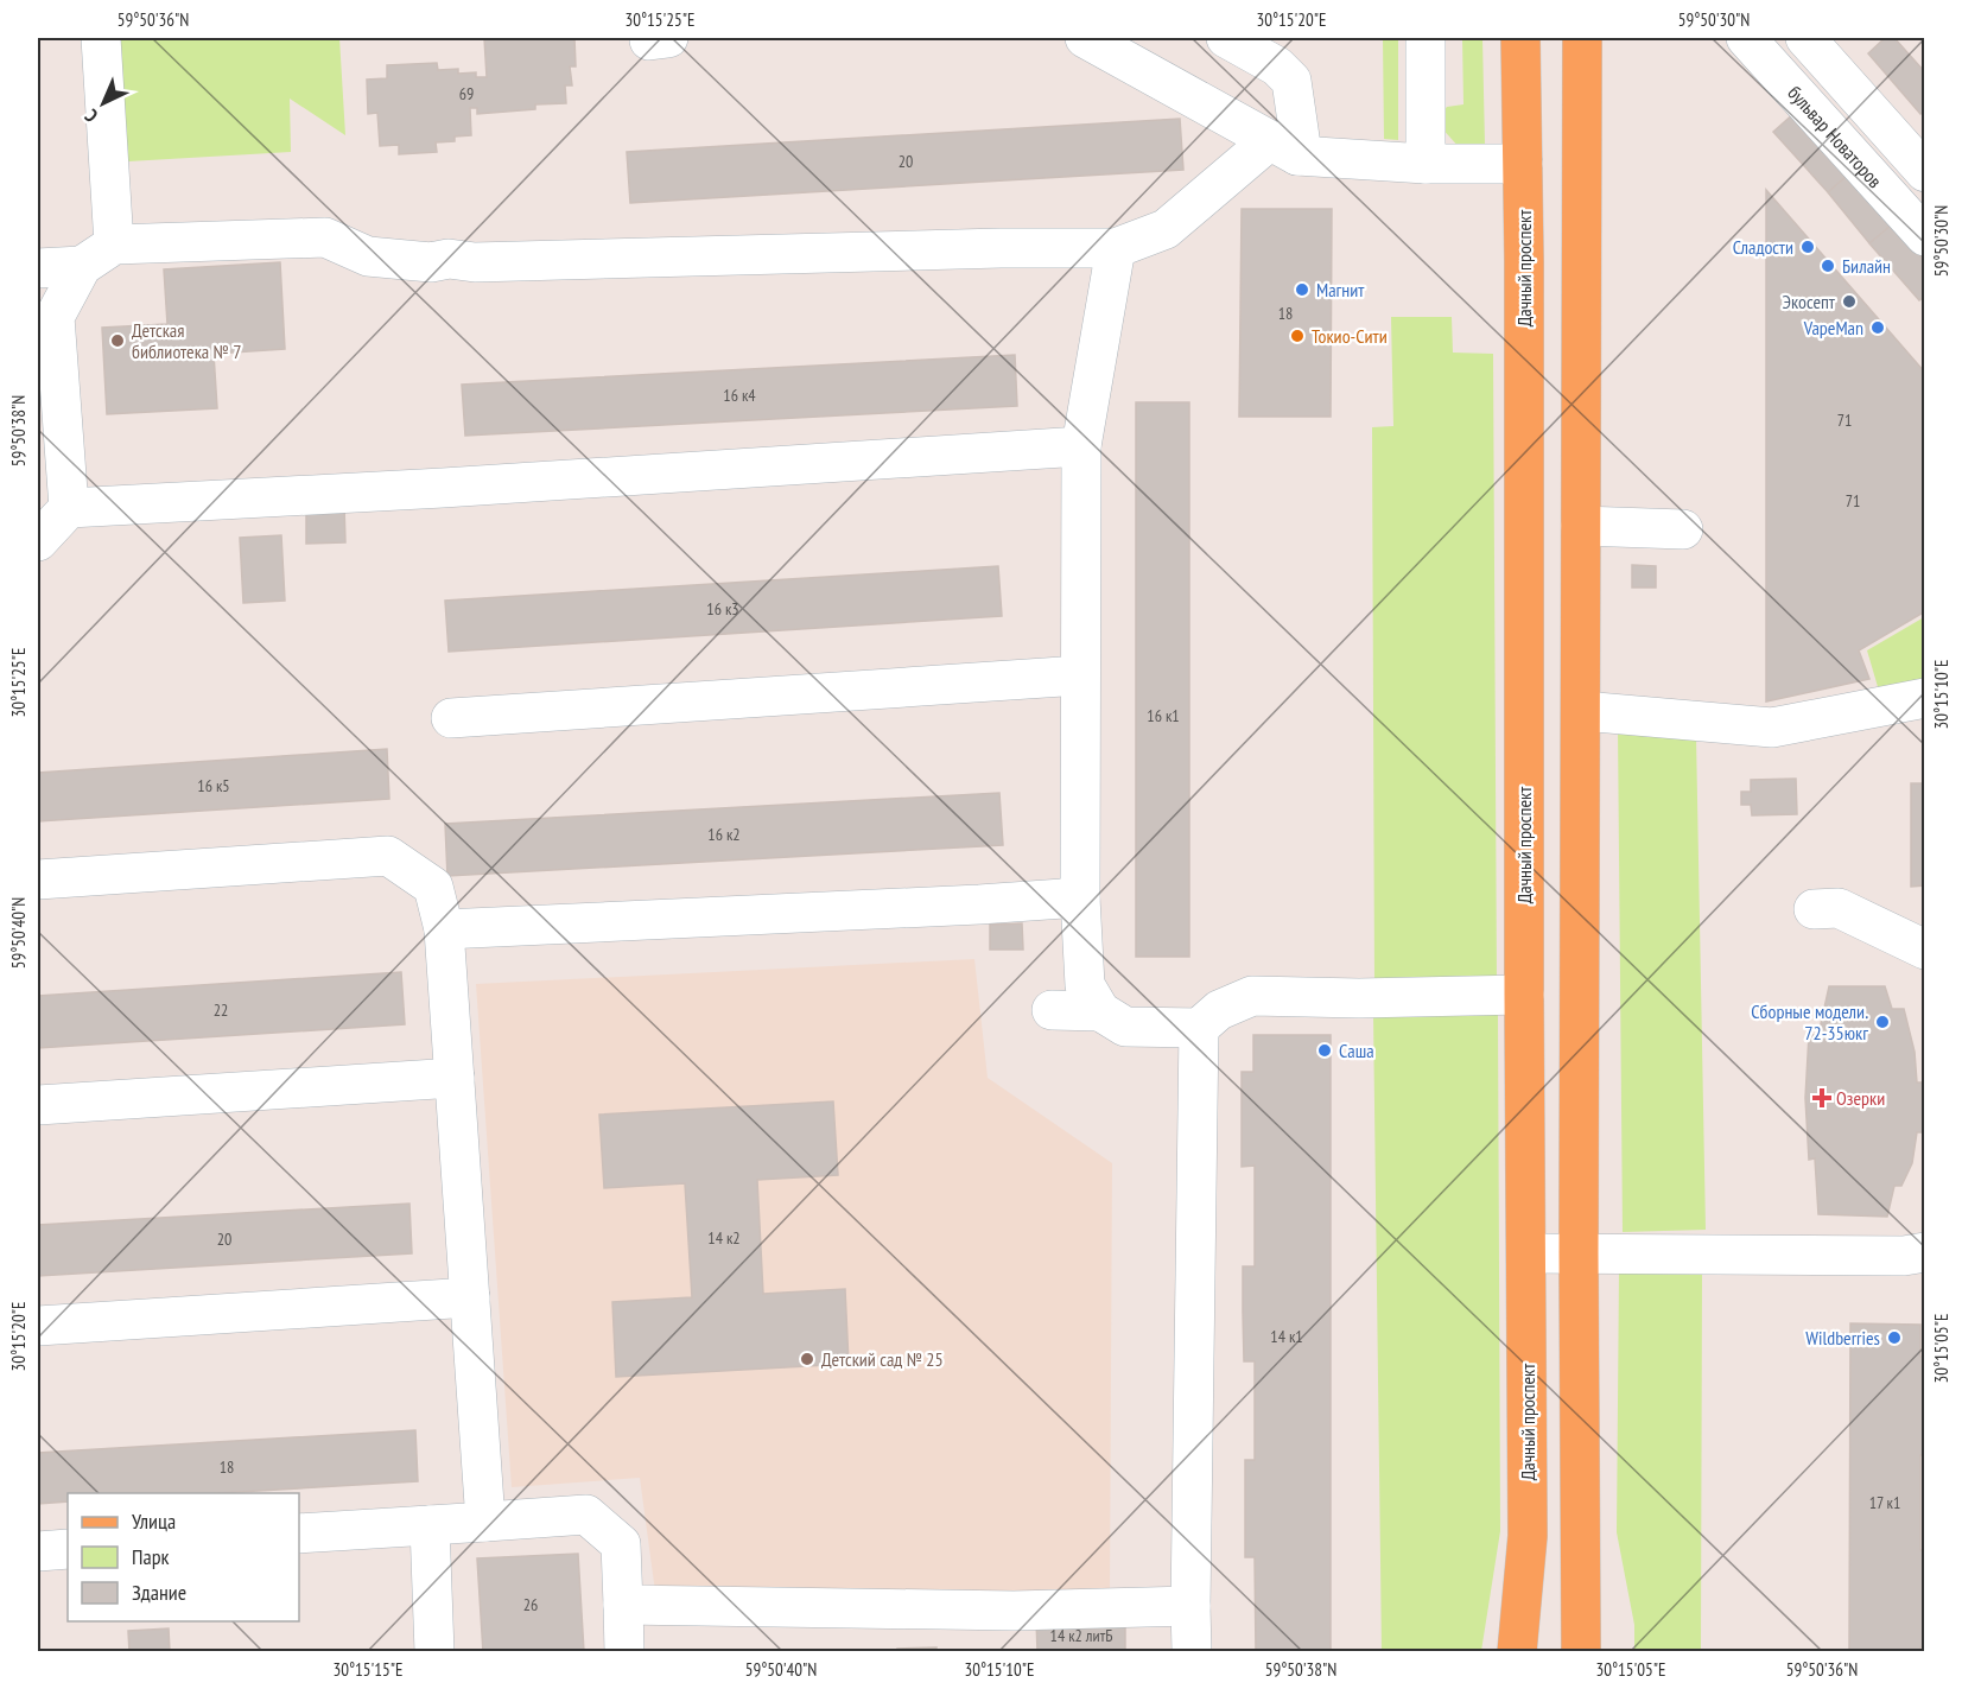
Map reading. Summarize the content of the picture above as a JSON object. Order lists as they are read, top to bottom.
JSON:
{
  "streets": {
    "main road": ["Дачный проспект"],
    "street": ["бульвар Новаторов"]
  },
  "places": {
    "other": [
      "Сладости",
      "Билайн",
      "Магнит",
      "Экосепт",
      "VapeMan",
      "Токио-Сити",
      "Детская библиотека № 7",
      "Сборные модели. 72-35юкг",
      "Саша",
      "Wildberries",
      "Детский сад № 25"
    ],
    "health": ["Озерки"]
  },
  "house_numbers": [
    "69",
    "20",
    "18",
    "16 к4",
    "71",
    "71",
    "16 к3",
    "16 к1",
    "16 к5",
    "16 к2",
    "22",
    "14 к2",
    "20",
    "14 к1",
    "18",
    "17 к1",
    "26",
    "14 к2 литБ"
  ],
  "legend": ["Улица", "Парк", "Здание"],
  "north": "bottom left",
  "coordinates": [
    "59°50'36\"N",
    "30°15'25\"E",
    "30°15'20\"E",
    "59°50'30\"N",
    "59°50'38\"N",
    "30°15'10\"E",
    "59°50'40\"N",
    "30°15'05\"E",
    "30°15'15\"E"
  ]
}
